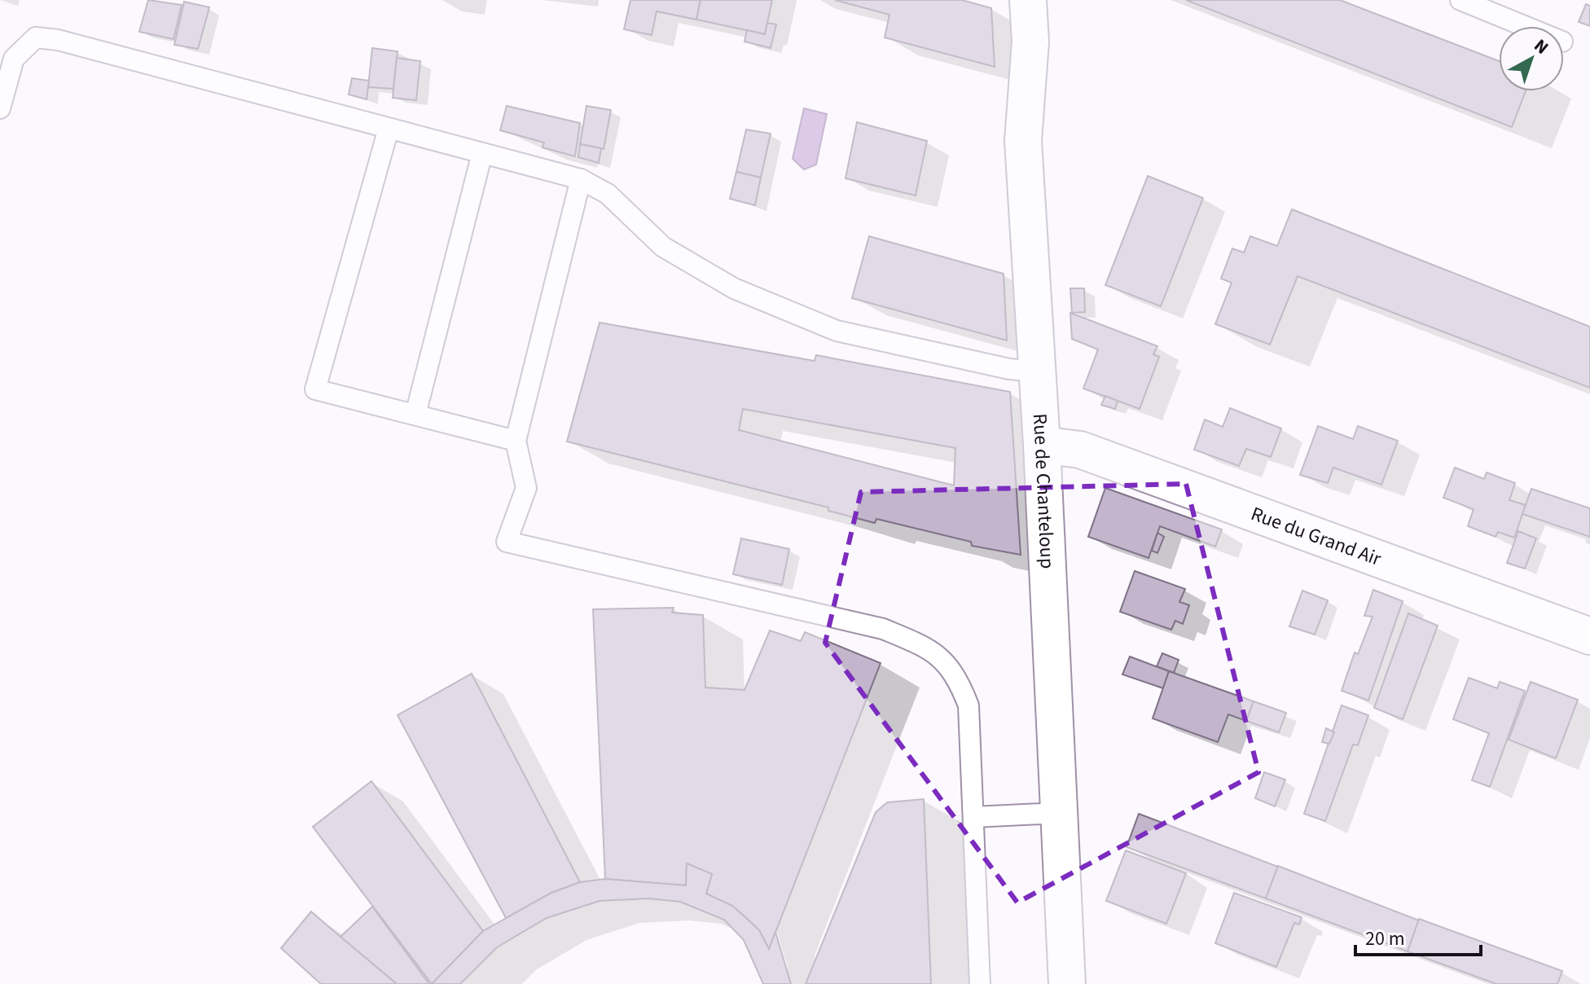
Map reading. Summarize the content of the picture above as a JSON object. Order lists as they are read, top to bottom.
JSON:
{
  "streets": {
    "street": ["Rue de Chanteloup", "Rue du Grand Air"]
  },
  "crossings": [
    ["Rue de Chanteloup", "Rue du Grand Air"]
  ],
  "scale_bar": "20 m",
  "north": "top right"
}
